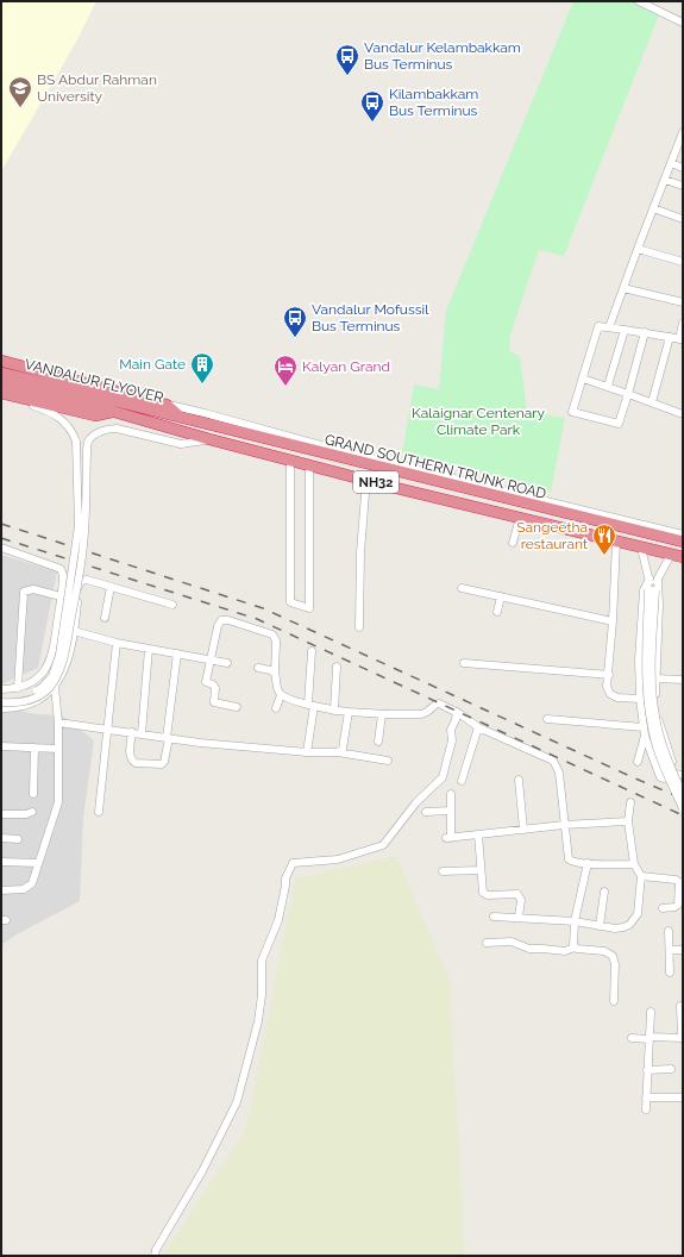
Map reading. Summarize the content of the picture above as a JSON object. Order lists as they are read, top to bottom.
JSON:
{
  "streets": {
    "highway": ["VANDALUR FLYOVER", "GRAND SOUTHERN TRUNK ROAD", "NH32"]
  },
  "crossings": [
    ["VANDALUR FLYOVER", "GRAND SOUTHERN TRUNK ROAD"],
    ["GRAND SOUTHERN TRUNK ROAD", "NH32"]
  ],
  "parks": ["Kalaignar Centenary Climate Park"],
  "places": {
    "bus stop": ["Vandalur Kelambakkam Bus Terminus", "Kilambakkam Bus Terminus", "Vandalur Mofussil Bus Terminus"],
    "school or university": ["BS Abdur Rahman University"],
    "building": ["Main Gate"],
    "hotel": ["Kalyan Grand"],
    "restaurant": ["Sangeetha restaurant"]
  }
}
